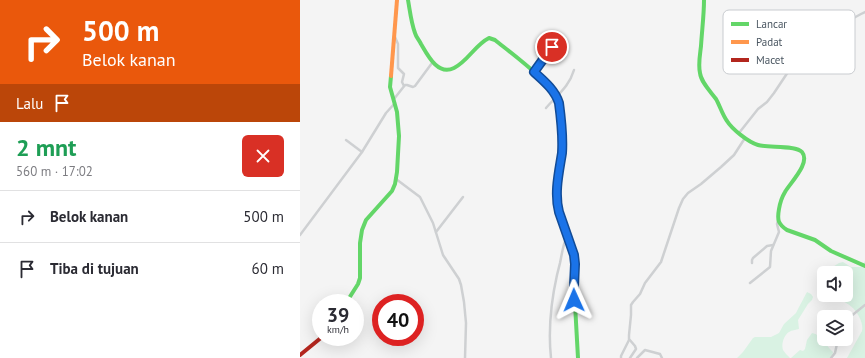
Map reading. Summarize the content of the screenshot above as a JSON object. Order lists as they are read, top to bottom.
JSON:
{
  "legend": ["Lancar", "Padat", "Macet"],
  "page": {
    "turn": ["500 m", "Belok kanan"],
    "then": "Lalu",
    "heading": ["2 mnt", "560 m · 17:02"],
    "list": [
      {
        "name": "Belok kanan",
        "value": "500 m"
      },
      {
        "name": "Tiba di tujuan",
        "value": "60 m"
      }
    ],
    "speed": "39 km/h",
    "limit": "40"
  }
}
